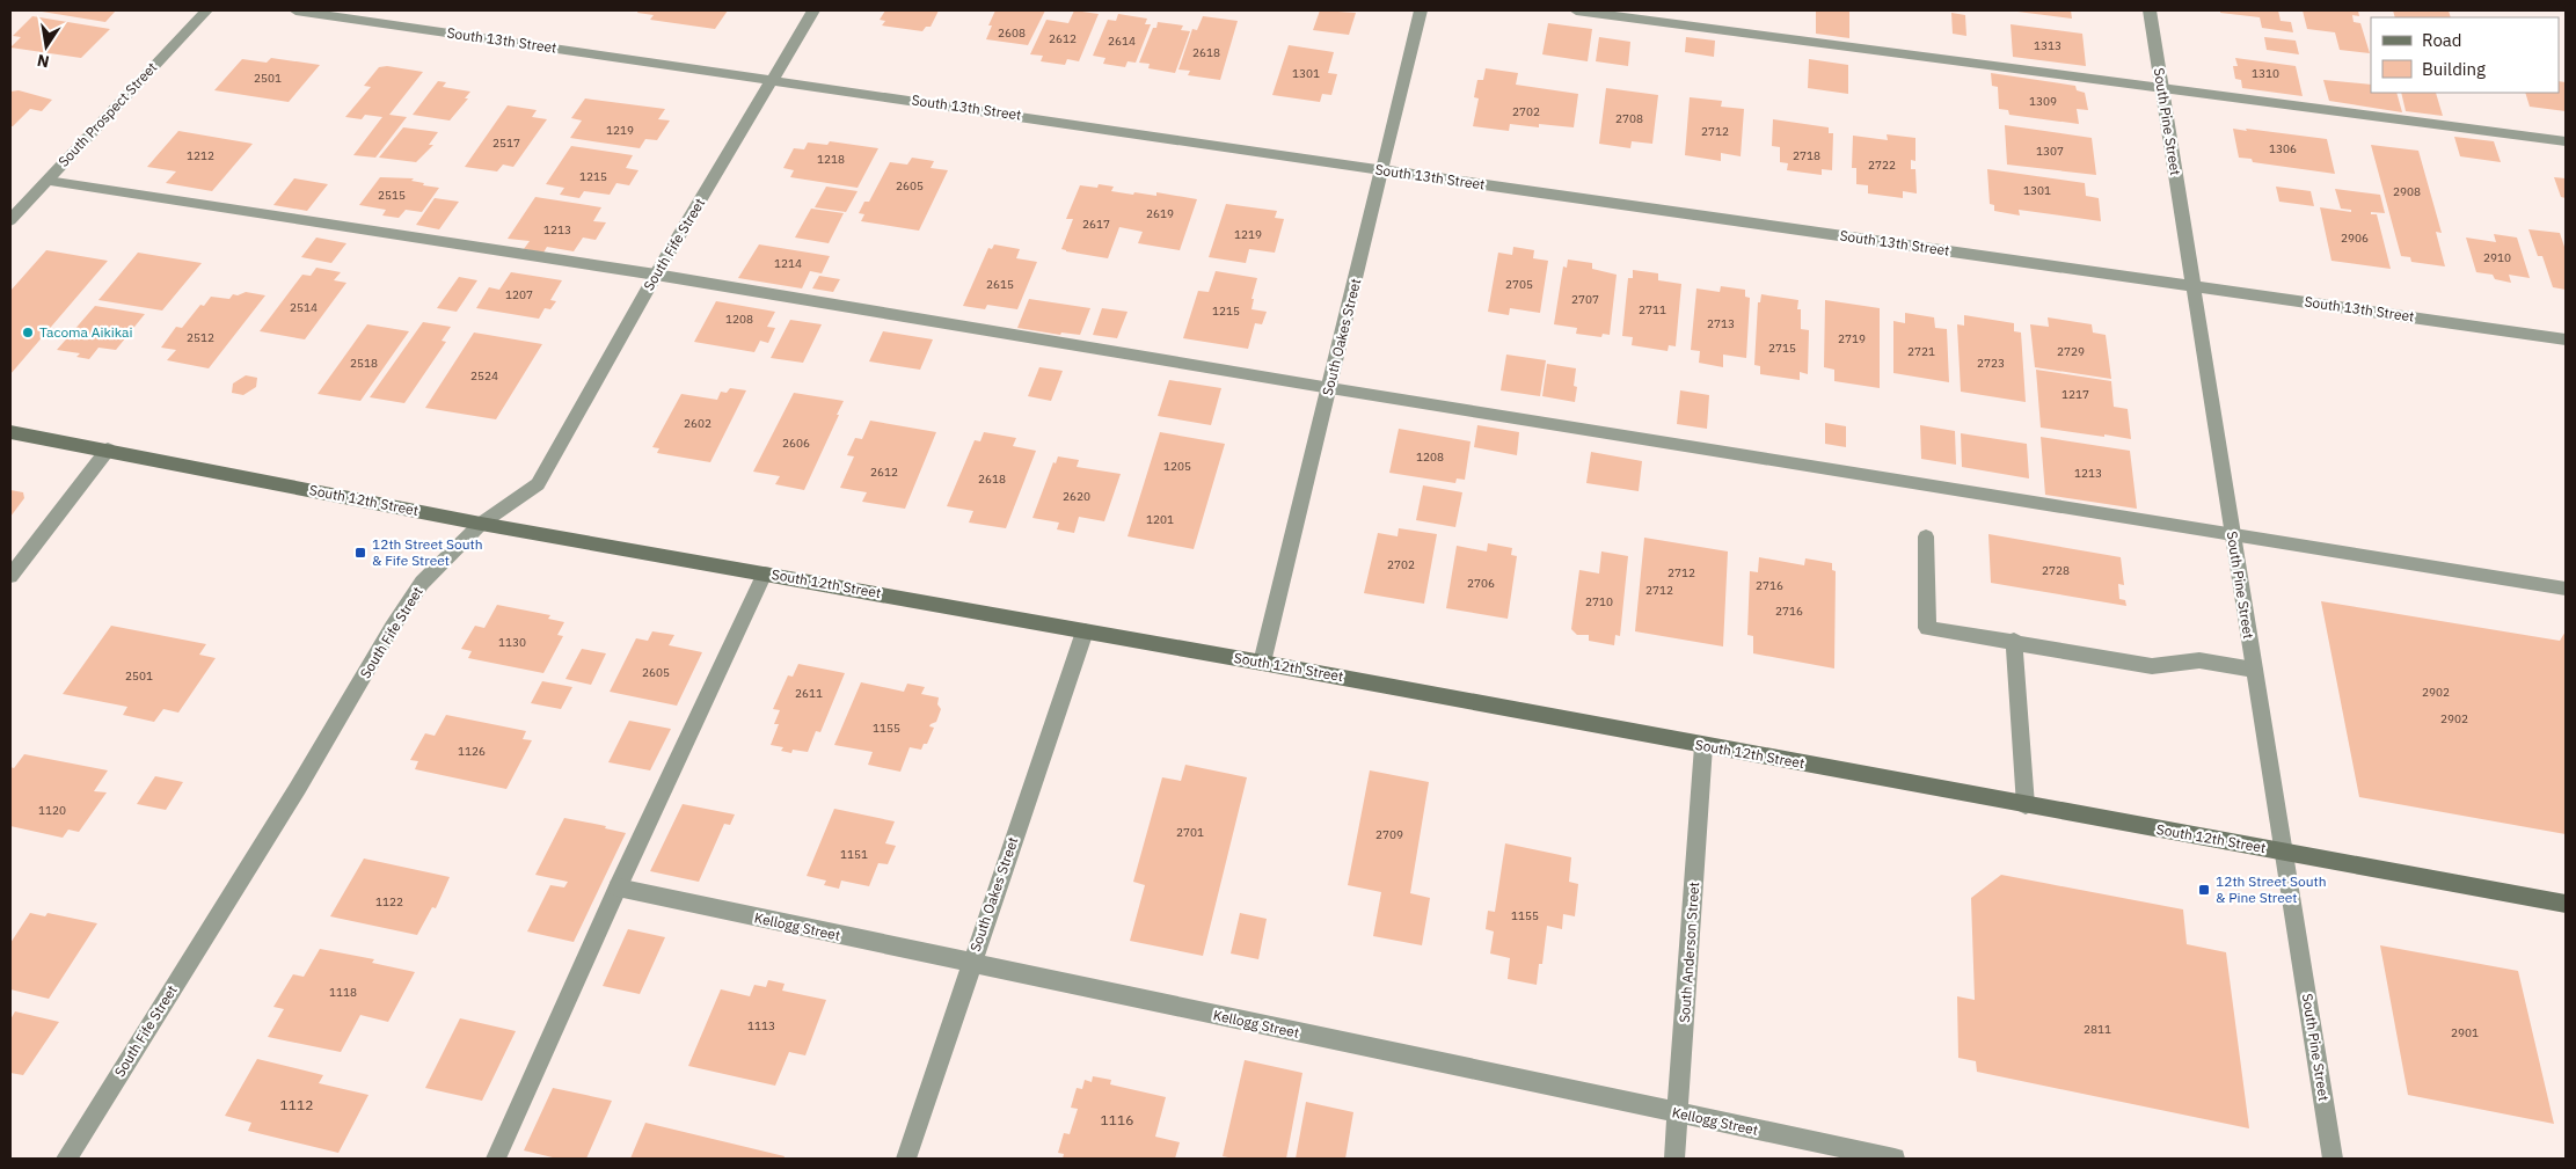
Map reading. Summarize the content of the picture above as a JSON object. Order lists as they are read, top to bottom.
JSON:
{
  "streets": {
    "main road": ["South 12th Street"],
    "street": [
      "South 13th Street",
      "South Prospect Street",
      "South Pine Street",
      "South Fife Street",
      "South Oakes Street",
      "Kellogg Street",
      "South Anderson Street"
    ]
  },
  "crossings": [
    ["South 13th Street", "South Pine Street"],
    ["South 13th Street", "South Fife Street"],
    ["South 13th Street", "South Oakes Street"],
    ["South Pine Street", "South 12th Street"],
    ["South Fife Street", "South 12th Street"],
    ["South Oakes Street", "South 12th Street"],
    ["South Oakes Street", "Kellogg Street"],
    ["South 12th Street", "South Anderson Street"],
    ["Kellogg Street", "South Anderson Street"]
  ],
  "places": {
    "other": ["Tacoma Aikikai"],
    "transit": ["12th Street South & Fife Street", "12th Street South & Pine Street"]
  },
  "house_numbers": [
    "2608",
    "2612",
    "2614",
    "1313",
    "2618",
    "1301",
    "1310",
    "2501",
    "1309",
    "2702",
    "2708",
    "1219",
    "2712",
    "2517",
    "1306",
    "1307",
    "1212",
    "2718",
    "1218",
    "2722",
    "1215",
    "2605",
    "1301",
    "2908",
    "2515",
    "2619",
    "2617",
    "1213",
    "1219",
    "2906",
    "2910",
    "1214",
    "2615",
    "2705",
    "1207",
    "2707",
    "2514",
    "2711",
    "1215",
    "1208",
    "2713",
    "2512",
    "2719",
    "2715",
    "2721",
    "2729",
    "2518",
    "2723",
    "2524",
    "1217",
    "2602",
    "2606",
    "1208",
    "1205",
    "2612",
    "1213",
    "2618",
    "2620",
    "1201",
    "2702",
    "2728",
    "2712",
    "2706",
    "2716",
    "2712",
    "2710",
    "2716",
    "1130",
    "2605",
    "2501",
    "2902",
    "2611",
    "2902",
    "1155",
    "1126",
    "1120",
    "2701",
    "2709",
    "1151",
    "1122",
    "1155",
    "1118",
    "1113",
    "2811",
    "2901",
    "1112",
    "1116"
  ],
  "legend": ["Road", "Building"],
  "north": "bottom"
}
